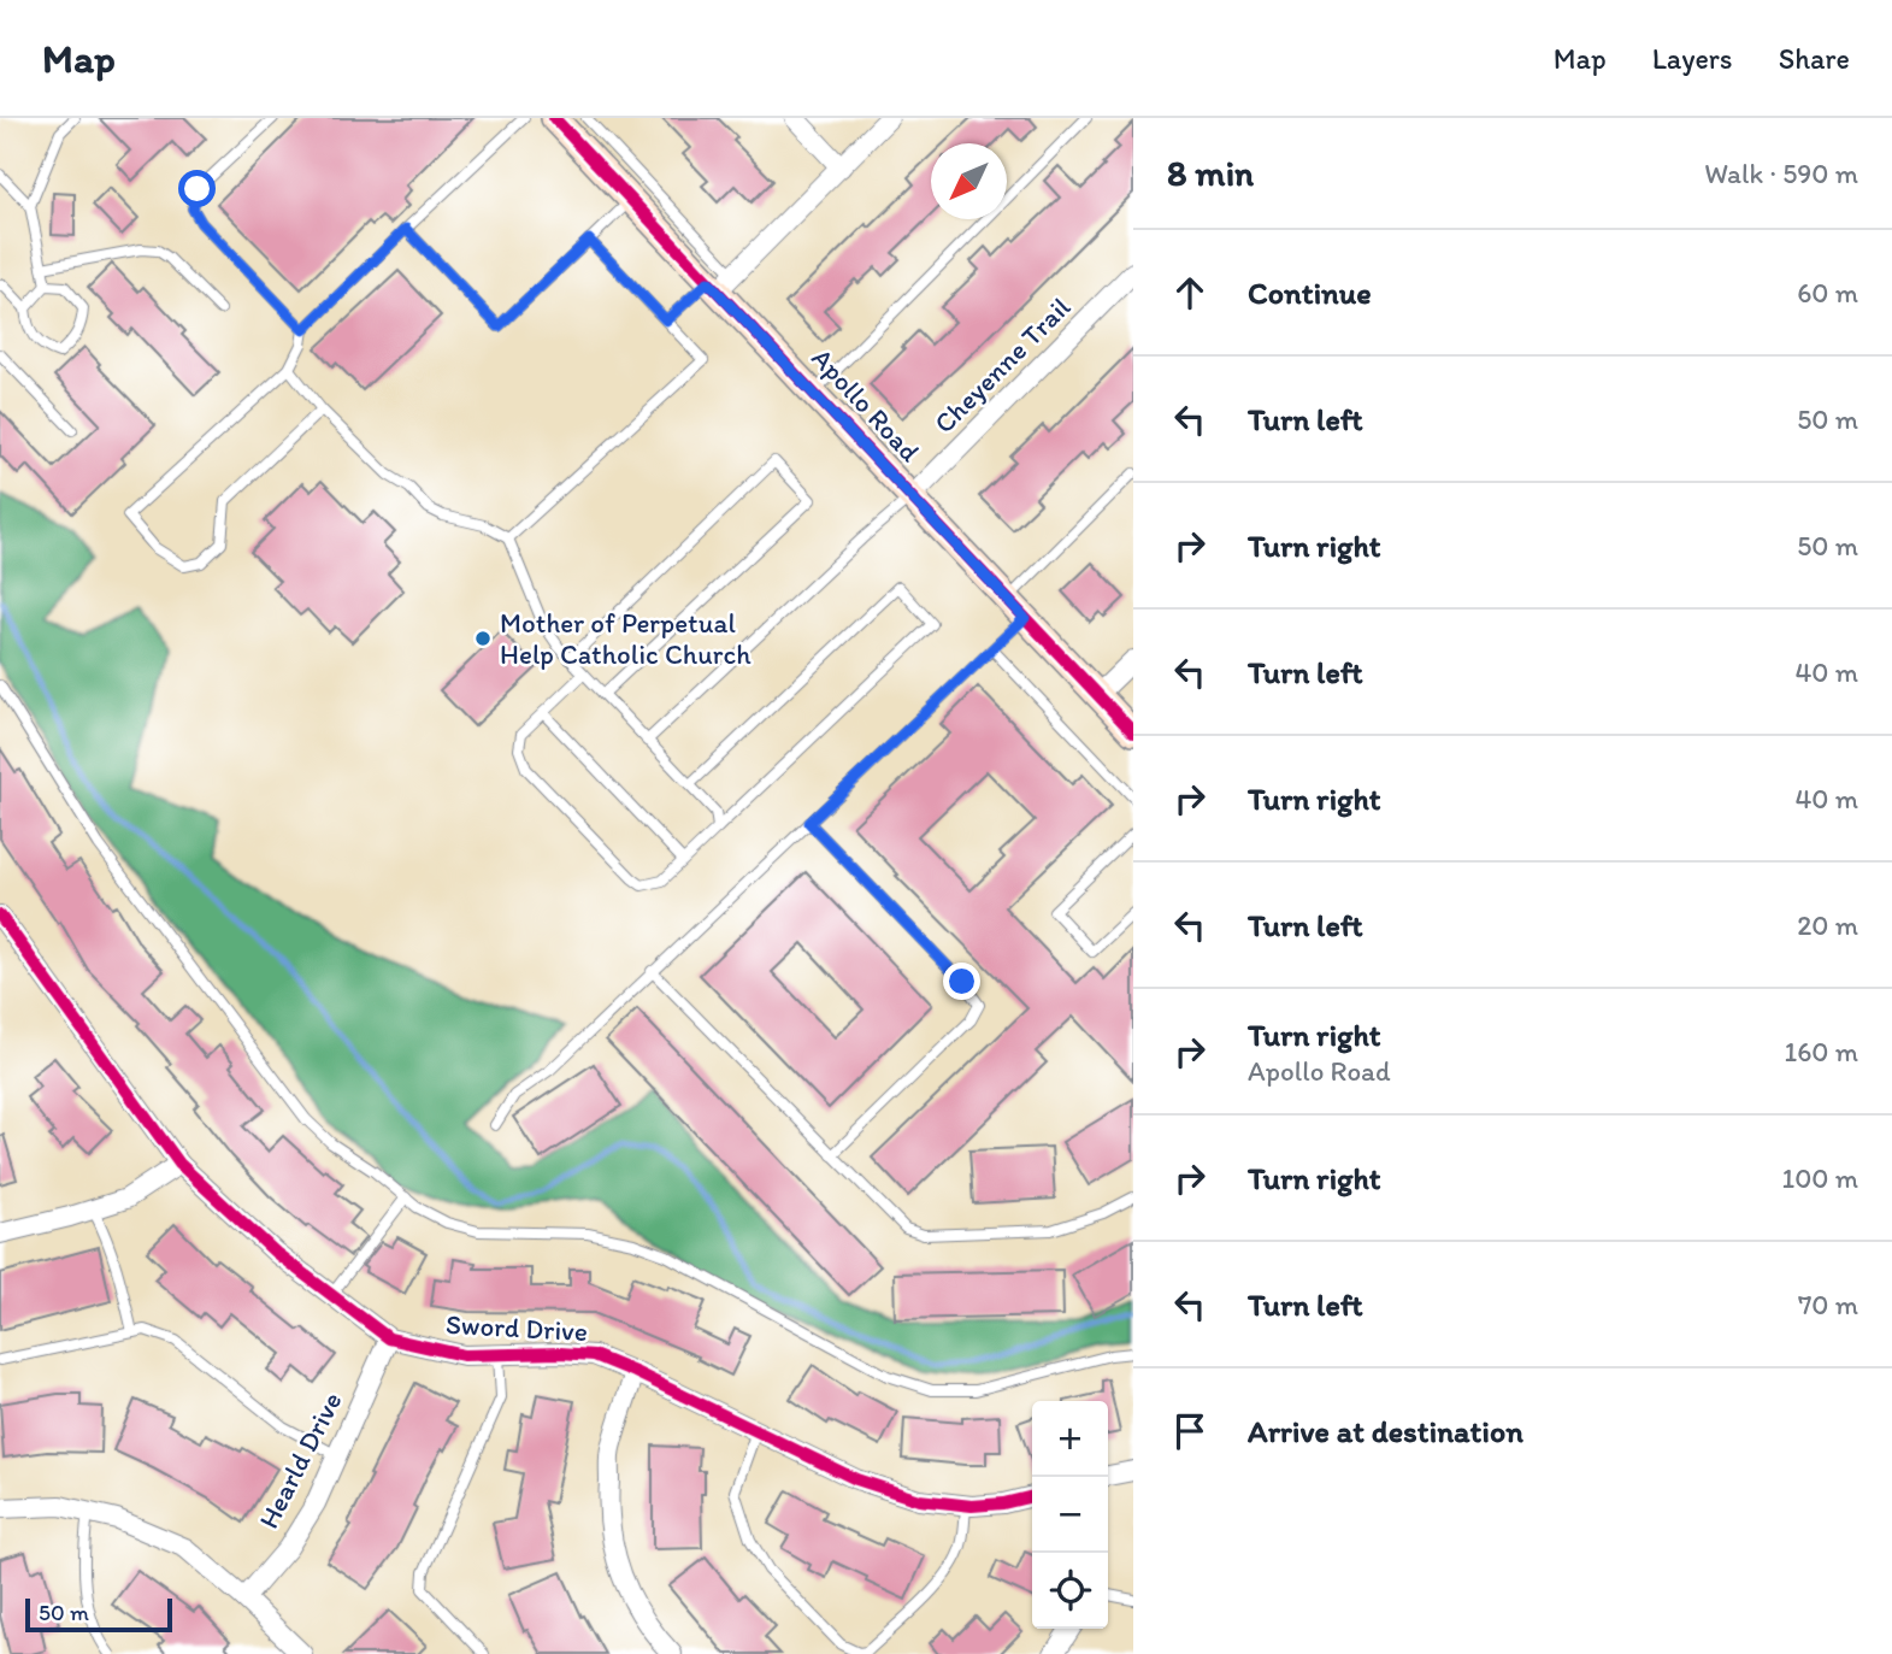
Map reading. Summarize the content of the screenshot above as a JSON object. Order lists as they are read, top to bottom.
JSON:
{
  "streets": {
    "street": [
      "Cheyenne Trail",
      "Apollo Road",
      "Sword Drive",
      "Hearld Drive"
    ]
  },
  "crossings": [
    ["Cheyenne Trail", "Apollo Road"],
    ["Sword Drive", "Hearld Drive"]
  ],
  "places": ["Mother of Perpetual Help Catholic Church"],
  "scale_bar": "50 m",
  "north": "bottom left",
  "page": {
    "header": "Map",
    "nav": ["Map", "Layers", "Share"],
    "heading": ["8 min", "Walk · 590 m"],
    "list": [
      ["Continue", "60 m"],
      ["Turn left", "50 m"],
      ["Turn right", "50 m"],
      ["Turn left", "40 m"],
      ["Turn right", "40 m"],
      ["Turn left", "20 m"],
      ["Turn right", "Apollo Road", "160 m"],
      ["Turn right", "100 m"],
      ["Turn left", "70 m"],
      "Arrive at destination"
    ],
    "map_buttons": ["+", "−"],
    "scale": "50 m"
  }
}
